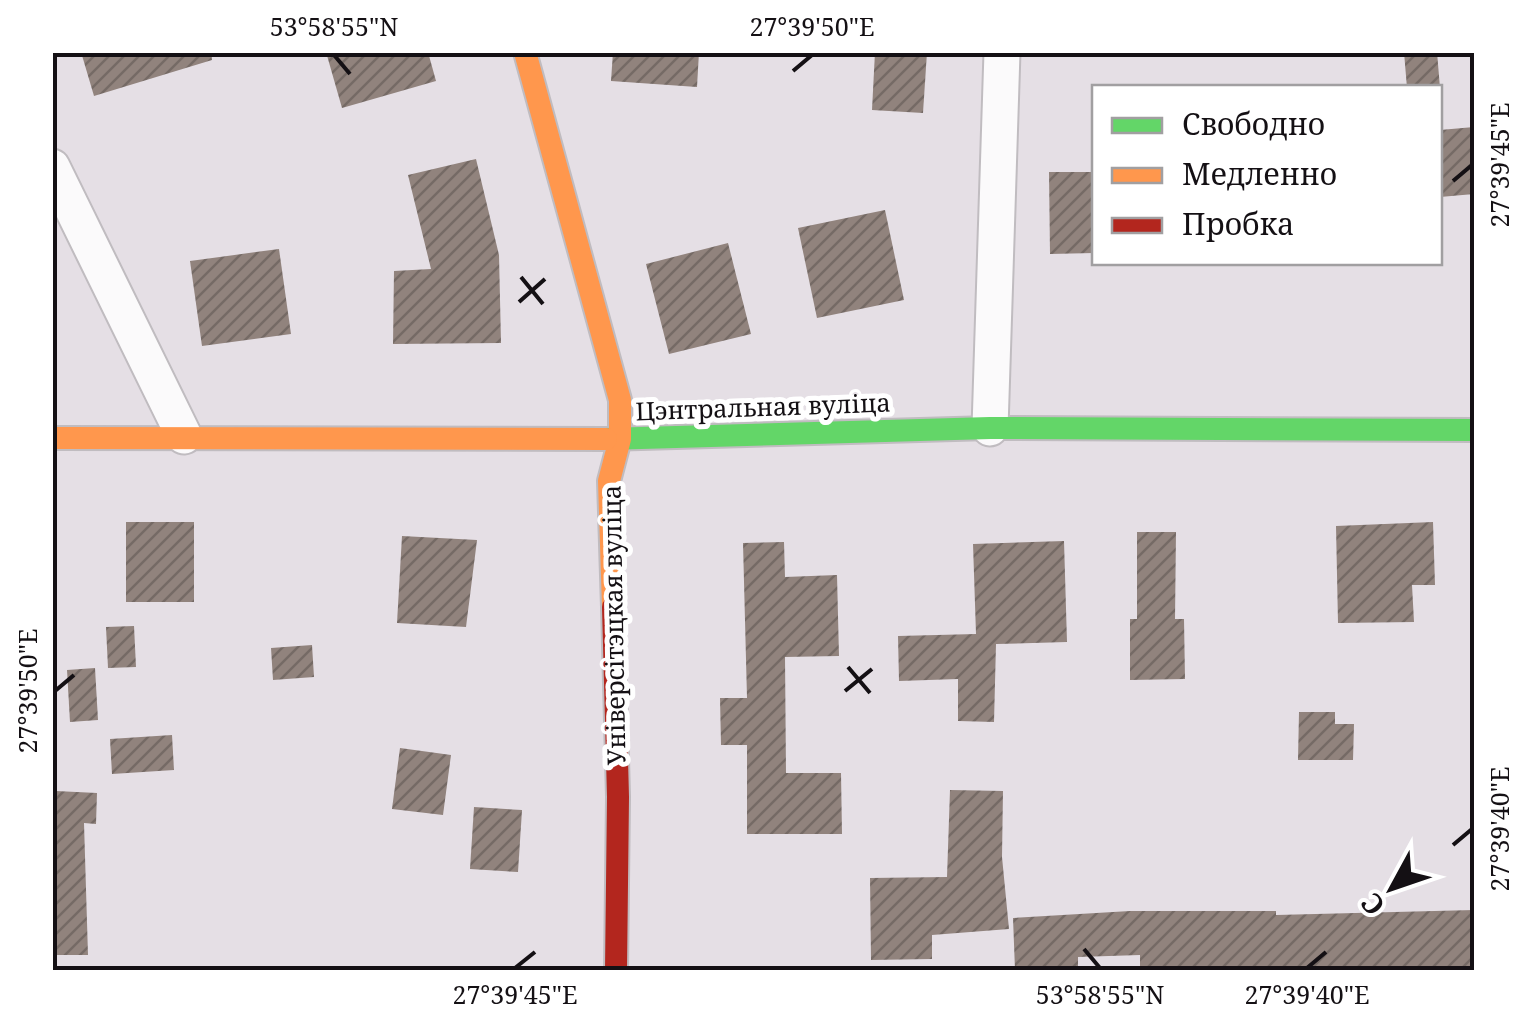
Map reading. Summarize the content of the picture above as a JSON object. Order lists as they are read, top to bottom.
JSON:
{
  "streets": {
    "street": ["Цэнтральная вуліца", "Універсітэцкая вуліца"]
  },
  "crossings": [
    ["Цэнтральная вуліца", "Універсітэцкая вуліца"]
  ],
  "legend": ["Свободно", "Медленно", "Пробка"],
  "north": "bottom left",
  "coordinates": [
    "53°58'55\"N",
    "27°39'50\"E",
    "27°39'45\"E",
    "27°39'40\"E"
  ]
}
